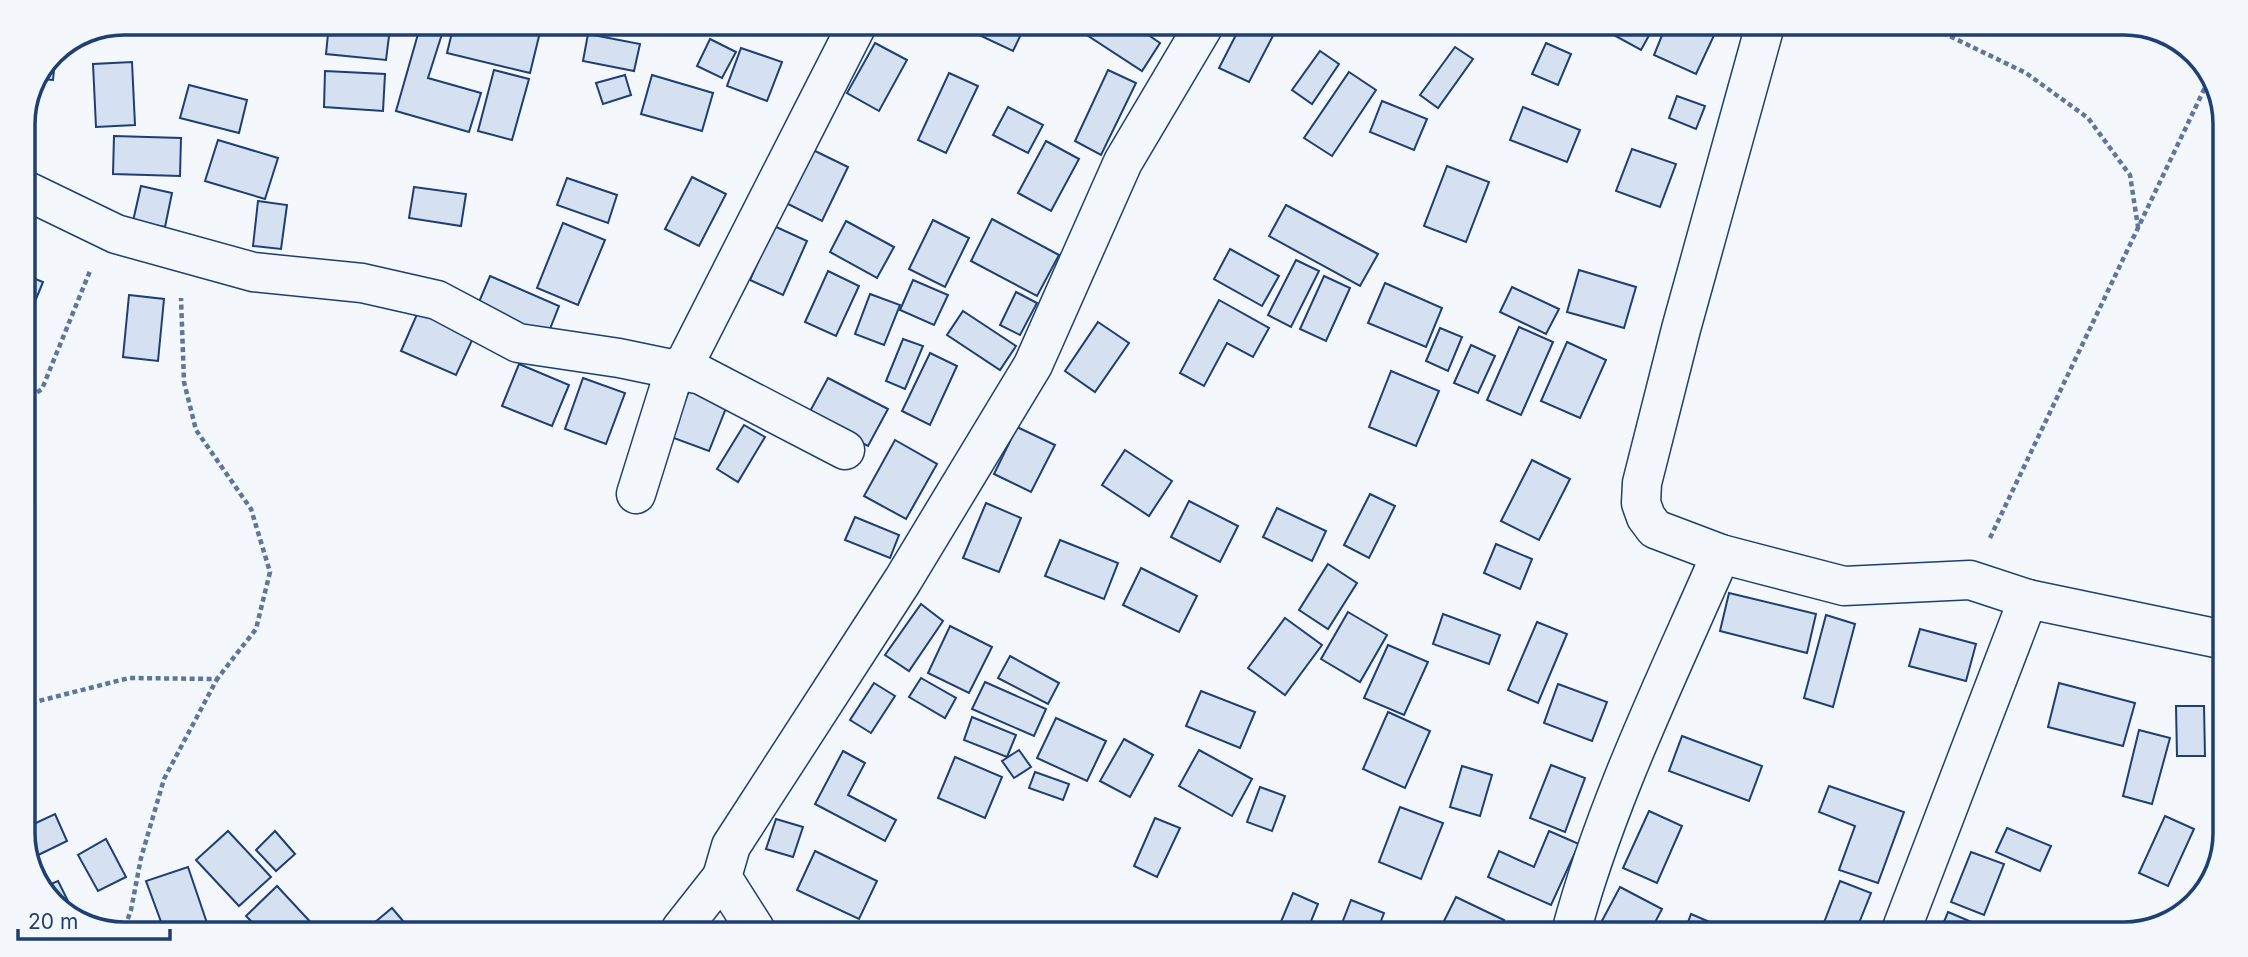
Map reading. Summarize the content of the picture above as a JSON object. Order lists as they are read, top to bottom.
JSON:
{
  "scale_bar": "20 m"
}
